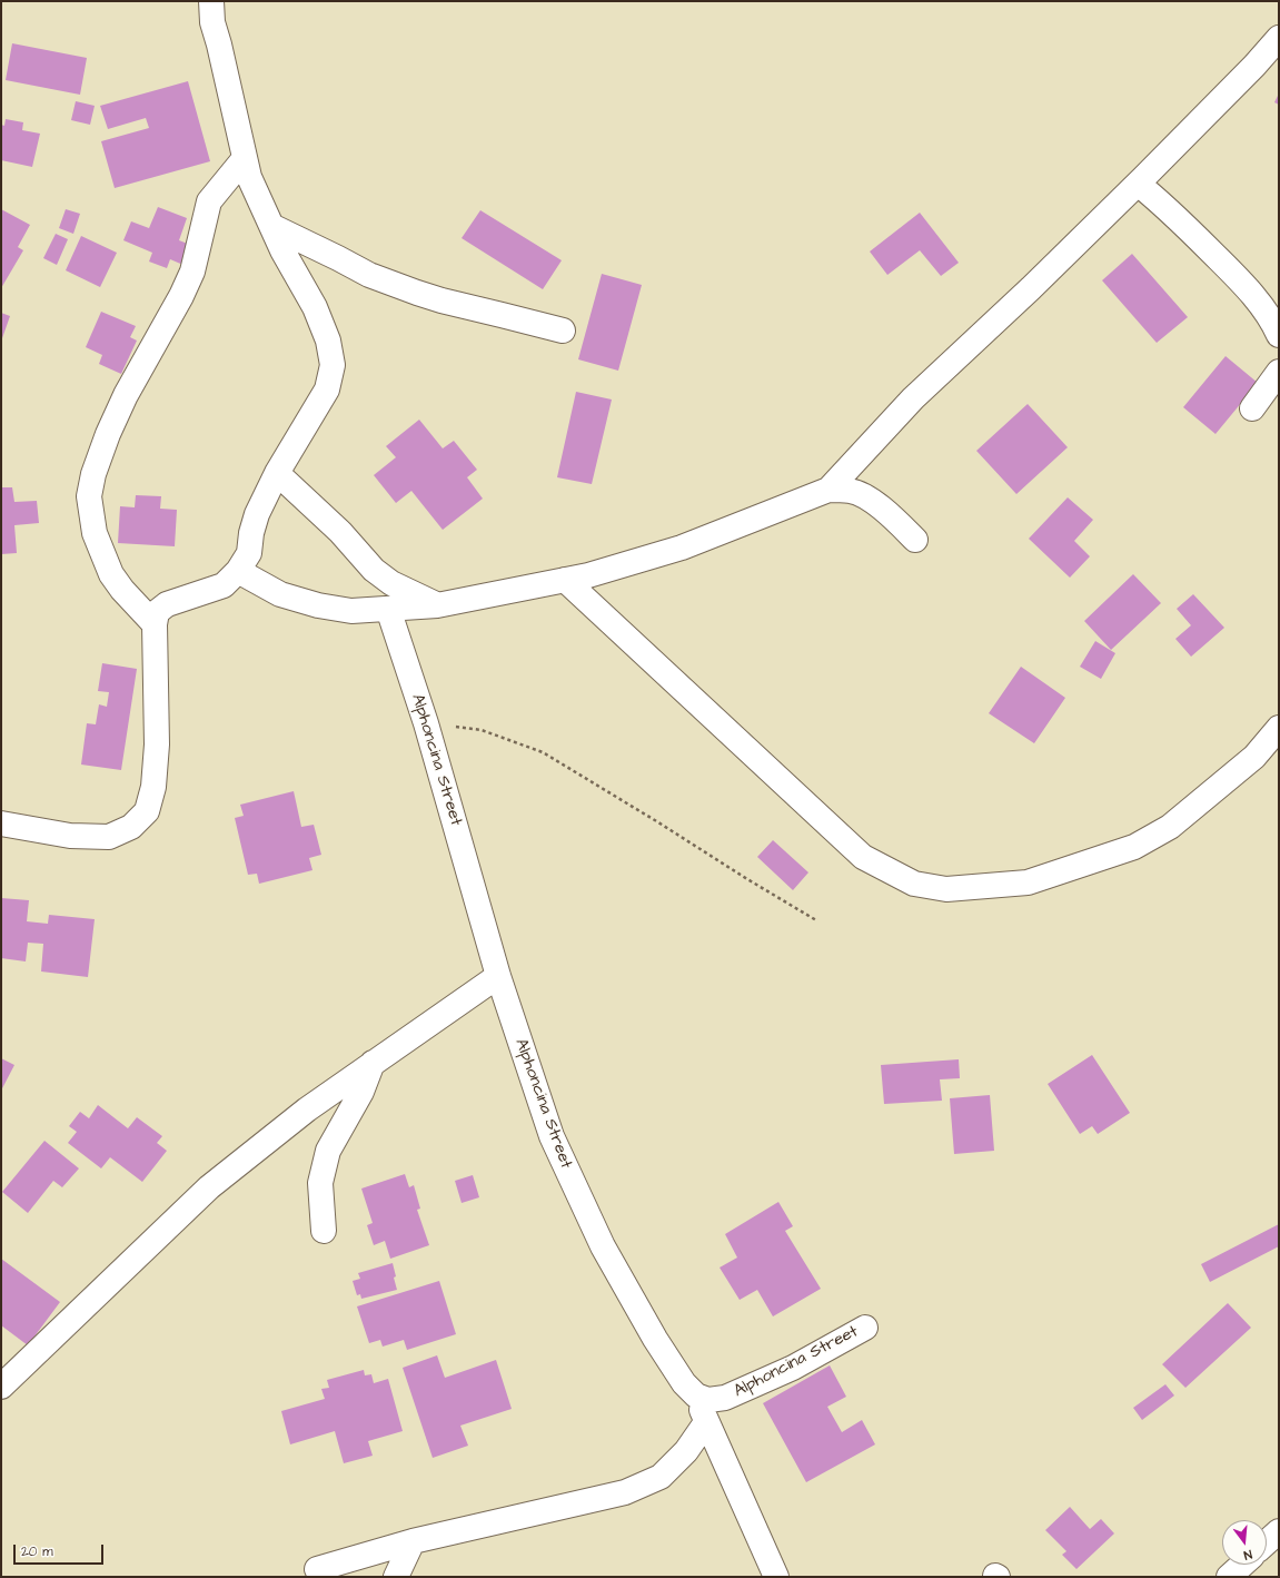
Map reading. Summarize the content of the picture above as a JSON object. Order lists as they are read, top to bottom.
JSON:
{
  "streets": {
    "street": ["Alphoncina Street"]
  },
  "scale_bar": "20 m",
  "north": "bottom"
}
